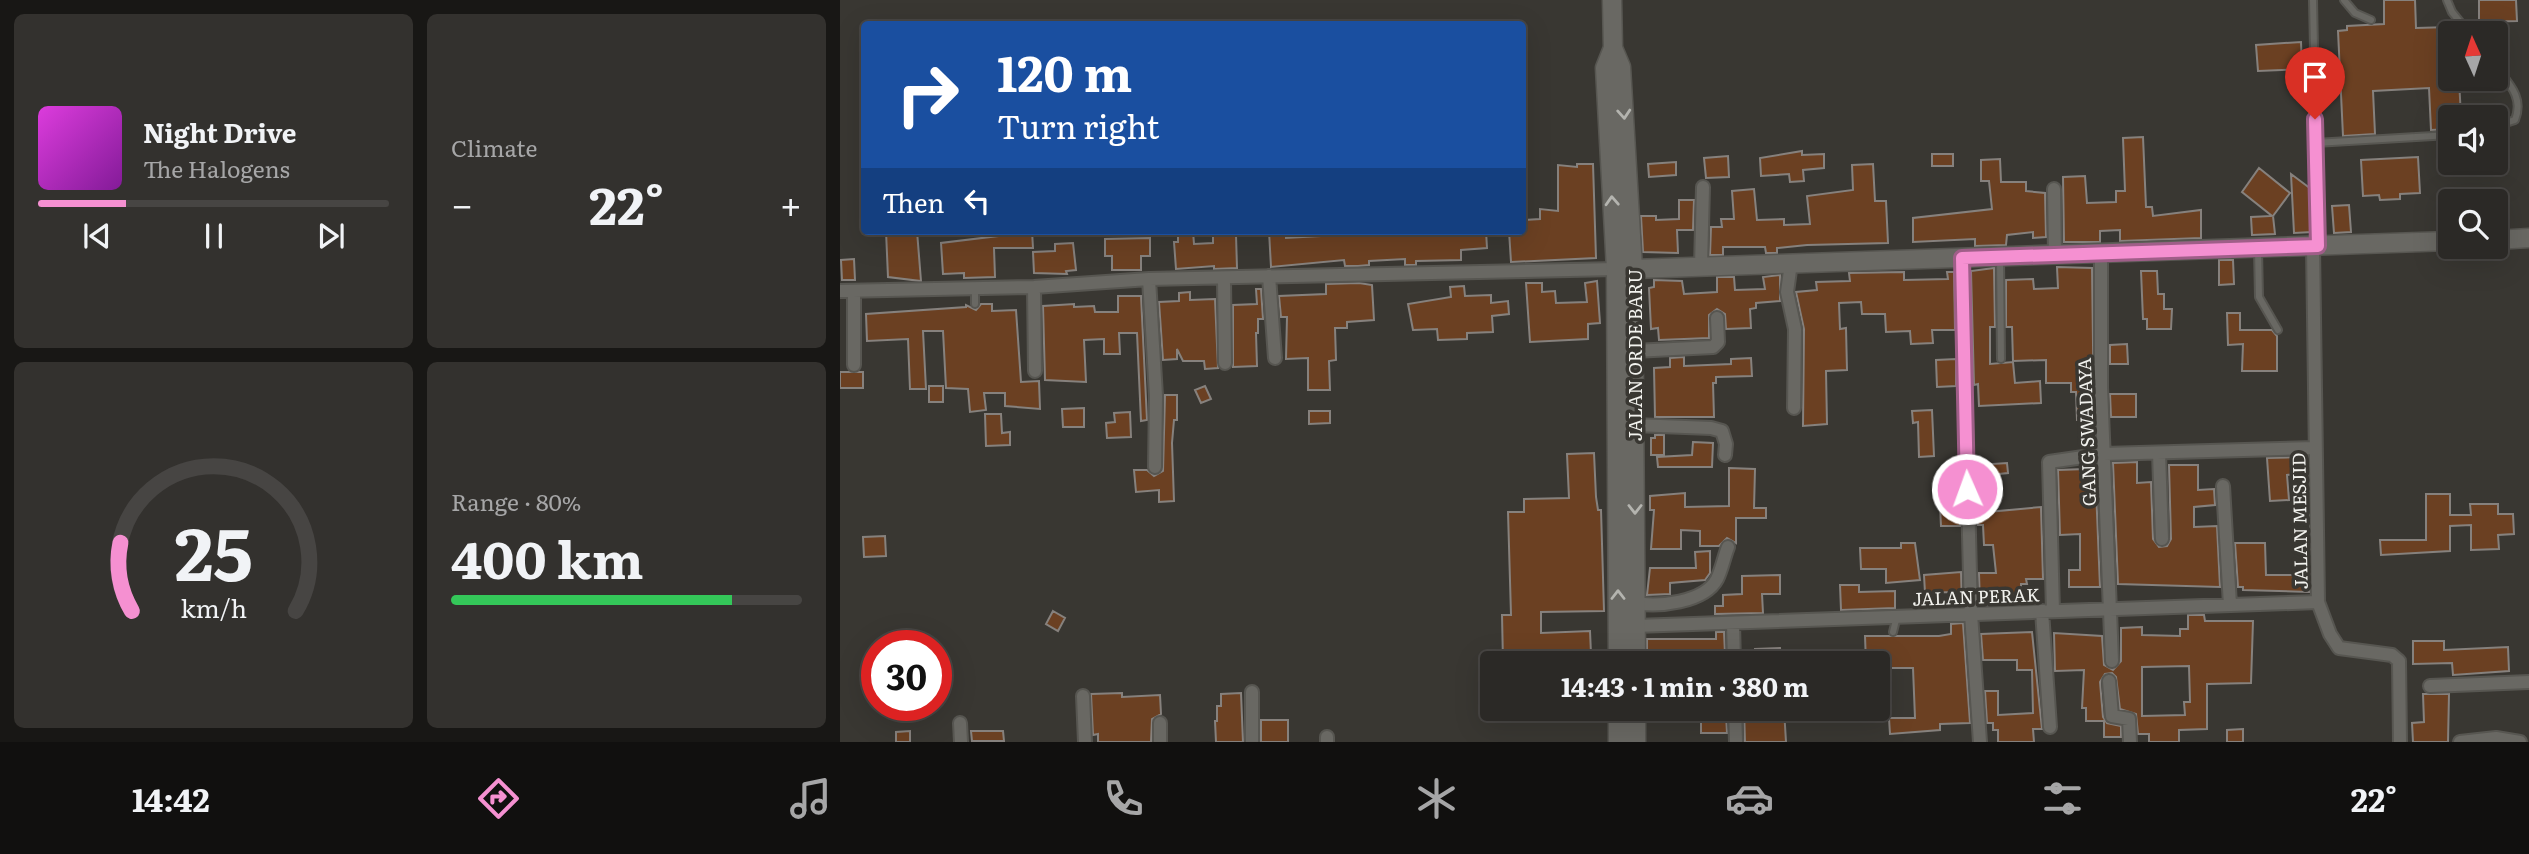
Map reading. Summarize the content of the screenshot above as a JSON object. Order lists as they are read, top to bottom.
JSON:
{
  "streets": {
    "main road": ["JALAN ORDE BARU"],
    "street": ["GANG SWADAYA", "JALAN MESJID", "JALAN PERAK"]
  },
  "crossings": [
    ["JALAN ORDE BARU", "JALAN PERAK"],
    ["GANG SWADAYA", "JALAN PERAK"],
    ["JALAN MESJID", "JALAN PERAK"]
  ],
  "north": "top",
  "page": {
    "tile": [
      "Climate",
      ["Range · 80%", "400 km"]
    ],
    "turn": ["120 m", "Turn right"],
    "song": ["Night Drive", "The Halogens"],
    "then": "Then",
    "heat": ["−", "22°", "+"],
    "limit": "30",
    "trip": "14:43 · 1 min · 380 m",
    "tabs": ["14:42", "22°"],
    "gauge": ["25", "km/h"]
  }
}
